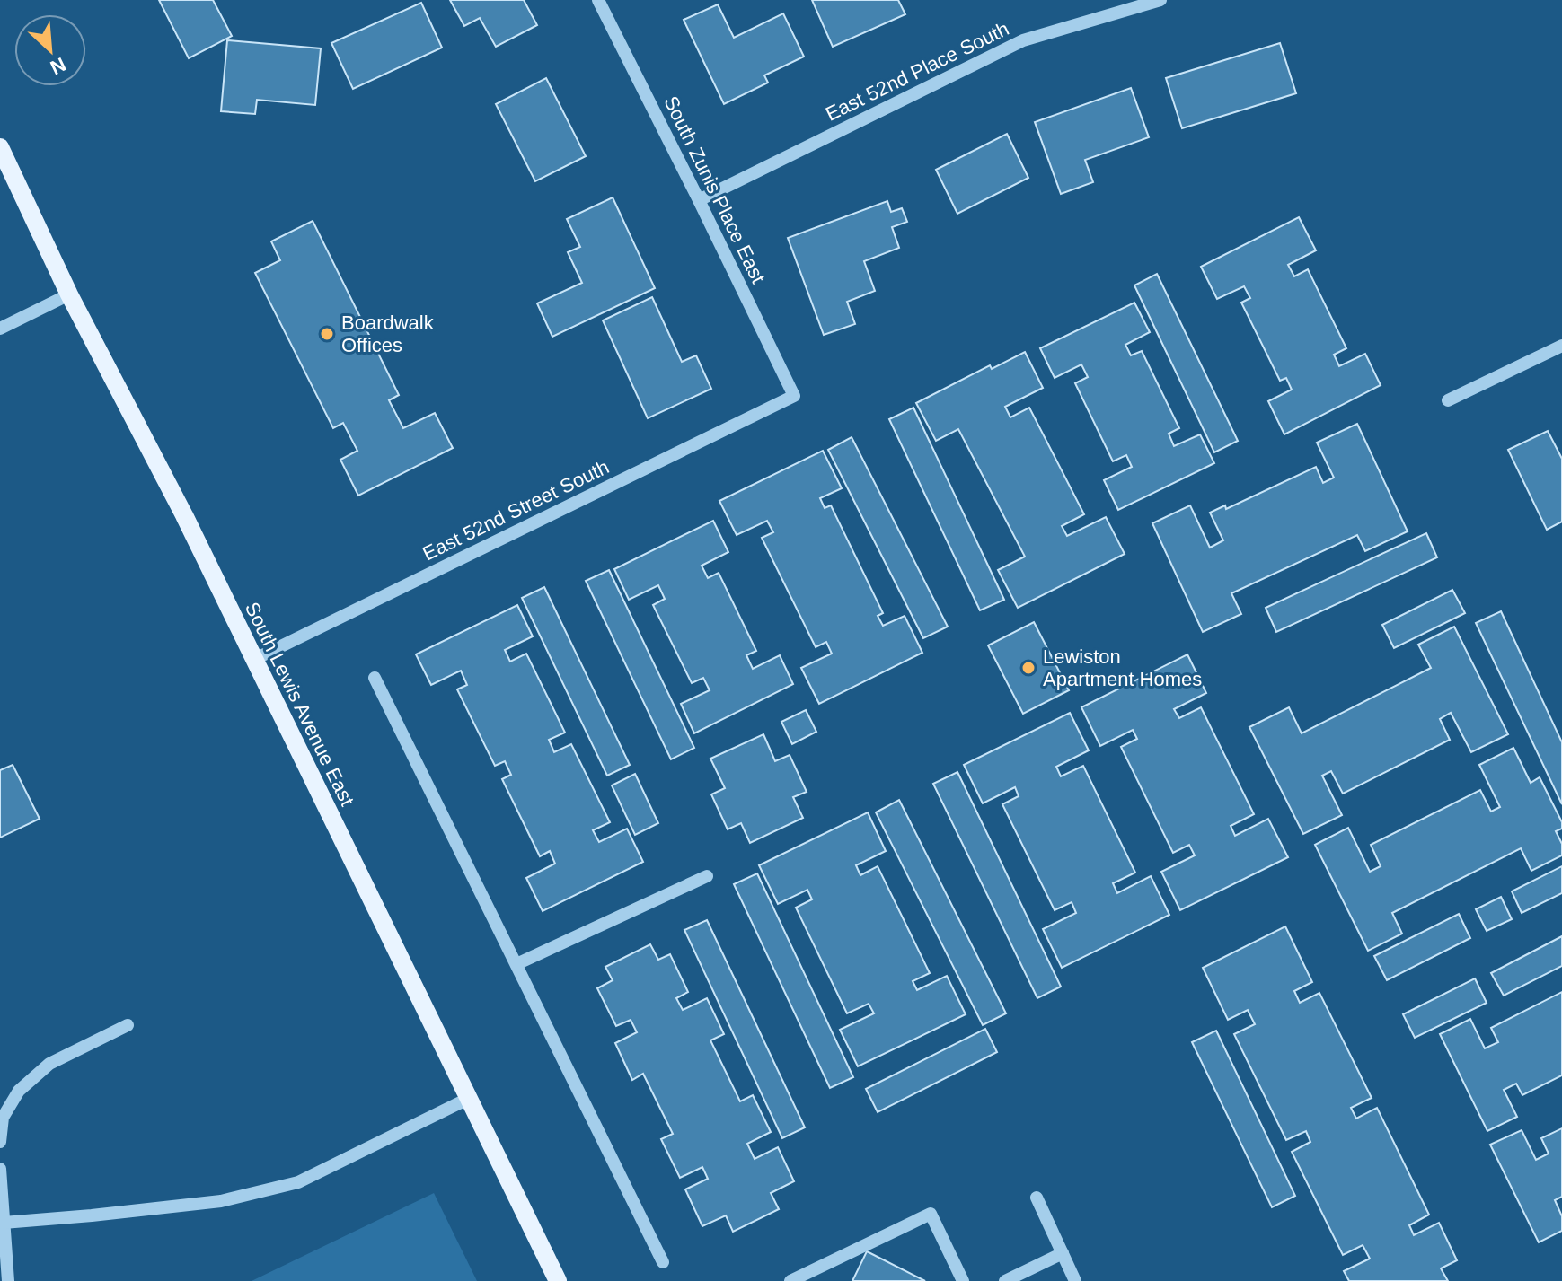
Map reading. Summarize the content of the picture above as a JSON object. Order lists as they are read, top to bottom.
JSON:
{
  "streets": {
    "main road": ["South Lewis Avenue East"],
    "street": ["East 52nd Place South", "South Zunis Place East", "East 52nd Street South"]
  },
  "crossings": [
    ["East 52nd Place South", "South Zunis Place East"],
    ["South Zunis Place East", "East 52nd Street South"],
    ["East 52nd Street South", "South Lewis Avenue East"]
  ],
  "places": ["Boardwalk Offices", "Lewiston Apartment Homes"],
  "north": "bottom right"
}
